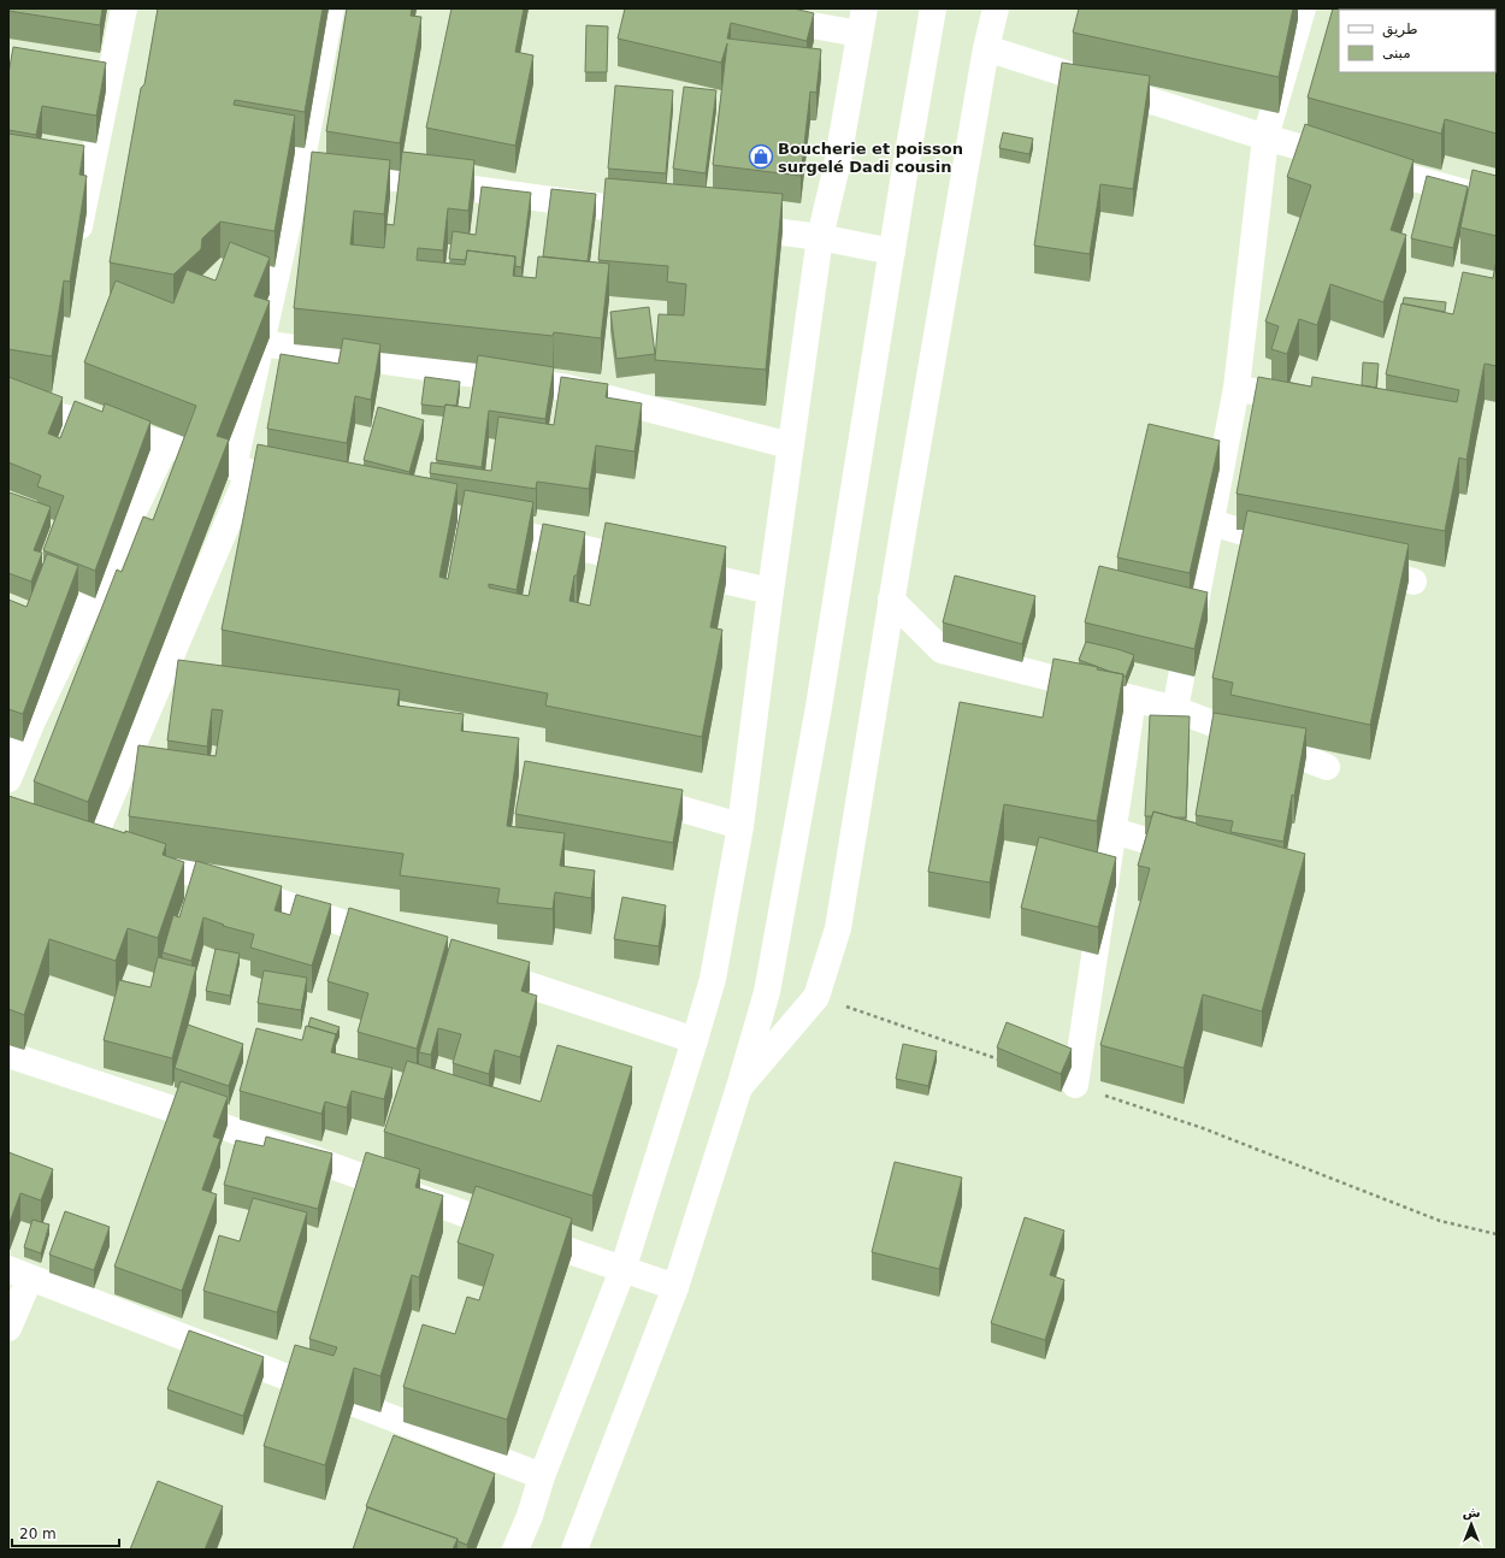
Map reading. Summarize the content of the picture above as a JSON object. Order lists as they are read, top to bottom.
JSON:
{
  "places": {
    "shop": ["Boucherie et poisson surgelé Dadi cousin"]
  },
  "legend": ["طريق", "مبنى"],
  "scale_bar": "20 m",
  "north": "top"
}
